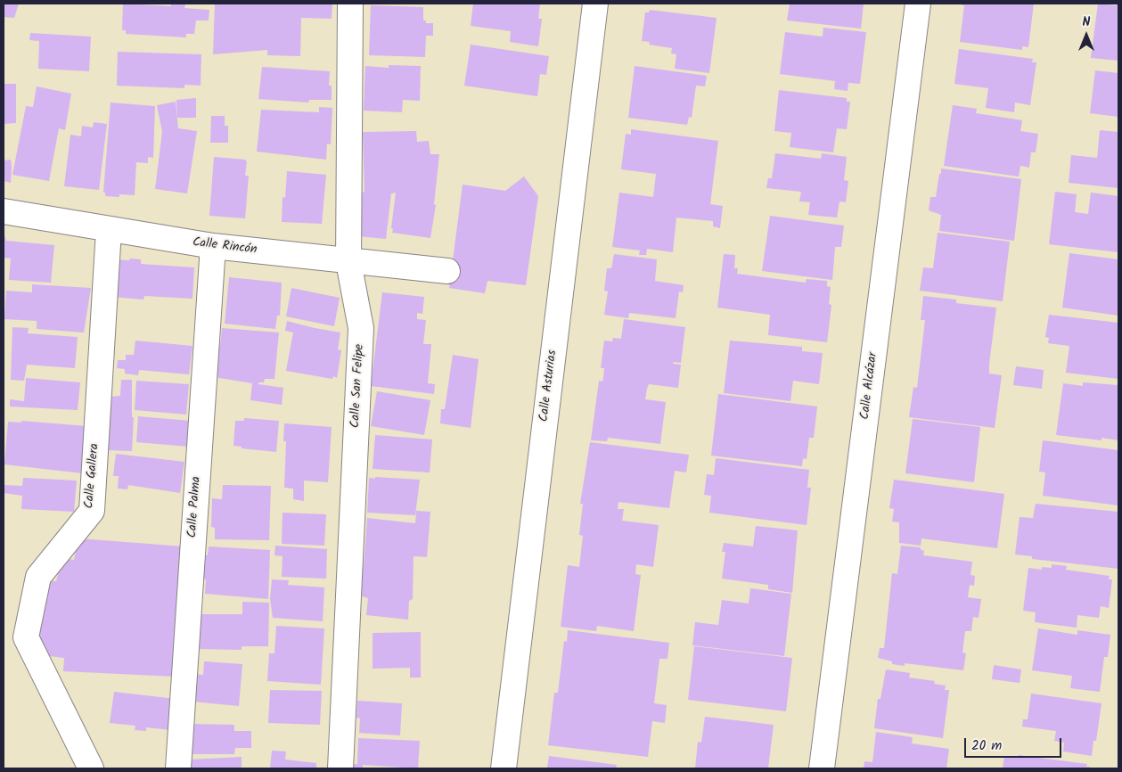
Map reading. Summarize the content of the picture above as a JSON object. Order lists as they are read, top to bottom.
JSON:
{
  "streets": {
    "street": [
      "Calle Rincón",
      "Calle San Felipe",
      "Calle Asturias",
      "Calle Alcázar",
      "Calle Gallera",
      "Calle Palma"
    ]
  },
  "crossings": [
    ["Calle Rincón", "Calle San Felipe"],
    ["Calle Rincón", "Calle Gallera"],
    ["Calle Rincón", "Calle Palma"]
  ],
  "scale_bar": "20 m",
  "north": "top"
}
